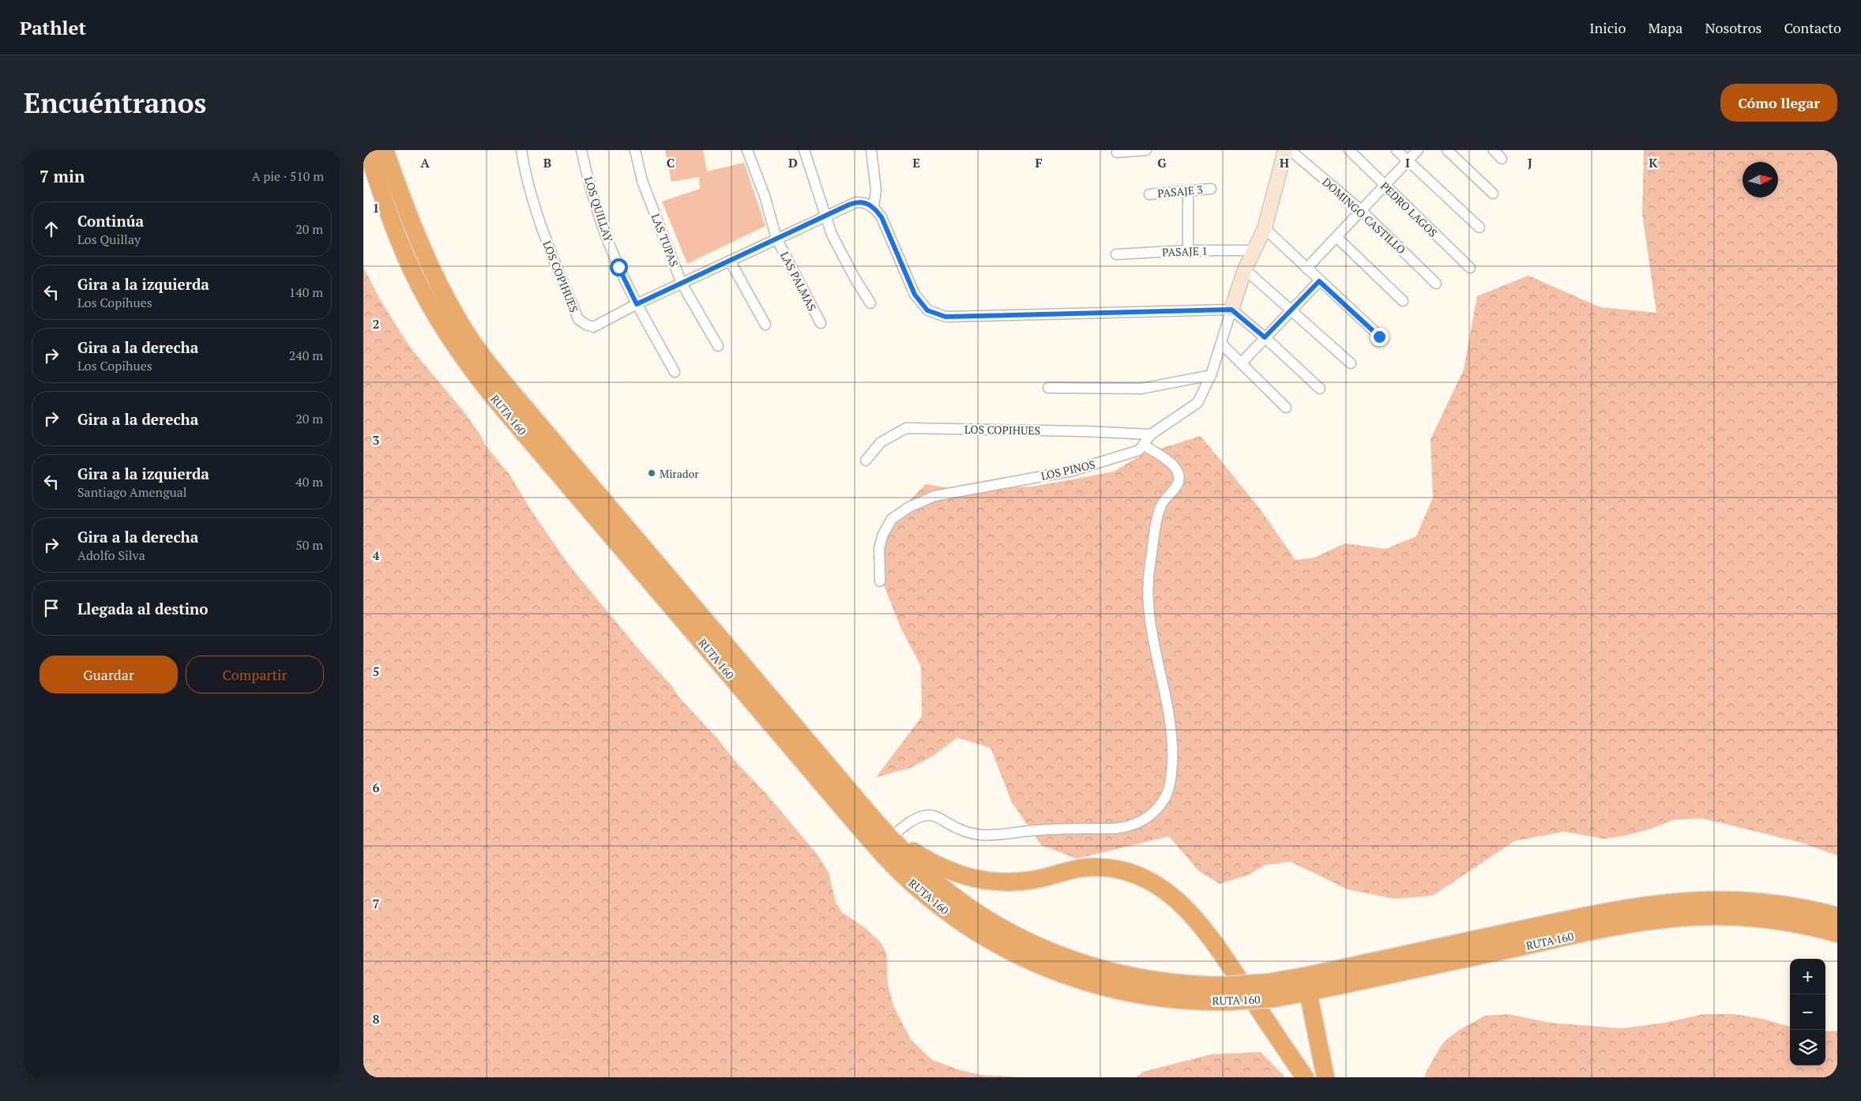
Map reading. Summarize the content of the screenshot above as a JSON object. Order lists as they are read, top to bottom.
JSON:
{
  "streets": {
    "highway": ["RUTA 160"],
    "street": [
      "PASAJE 3",
      "LOS QUILLAY",
      "PEDRO LAGOS",
      "DOMINGO CASTILLO",
      "LAS TUPAS",
      "PASAJE 1",
      "LOS COPIHUES",
      "LAS PALMAS",
      "LOS PINOS"
    ]
  },
  "crossings": [
    ["LOS QUILLAY", "LOS COPIHUES"],
    ["LAS TUPAS", "LOS COPIHUES"],
    ["LOS COPIHUES", "LAS PALMAS"],
    ["LOS COPIHUES", "LOS PINOS"]
  ],
  "places": ["Mirador"],
  "north": "right",
  "page": {
    "header": "Pathlet",
    "nav": [
      "Inicio",
      "Mapa",
      "Nosotros",
      "Contacto"
    ],
    "buttons": [
      "Cómo llegar",
      ["Guardar", "Compartir"]
    ],
    "title": "Encuéntranos",
    "heading": ["7 min", "A pie · 510 m"],
    "list": [
      ["Continúa", "Los Quillay", "20 m"],
      ["Gira a la izquierda", "Los Copihues", "140 m"],
      ["Gira a la derecha", "Los Copihues", "240 m"],
      ["Gira a la derecha", "20 m"],
      ["Gira a la izquierda", "Santiago Amengual", "40 m"],
      ["Gira a la derecha", "Adolfo Silva", "50 m"],
      "Llegada al destino"
    ],
    "map_buttons": ["+", "−"]
  },
  "grid": {
    "columns": [
      "A",
      "B",
      "C",
      "D",
      "E",
      "F",
      "G",
      "H",
      "I",
      "J",
      "K"
    ],
    "rows": [
      "1",
      "2",
      "3",
      "4",
      "5",
      "6",
      "7",
      "8"
    ]
  }
}
